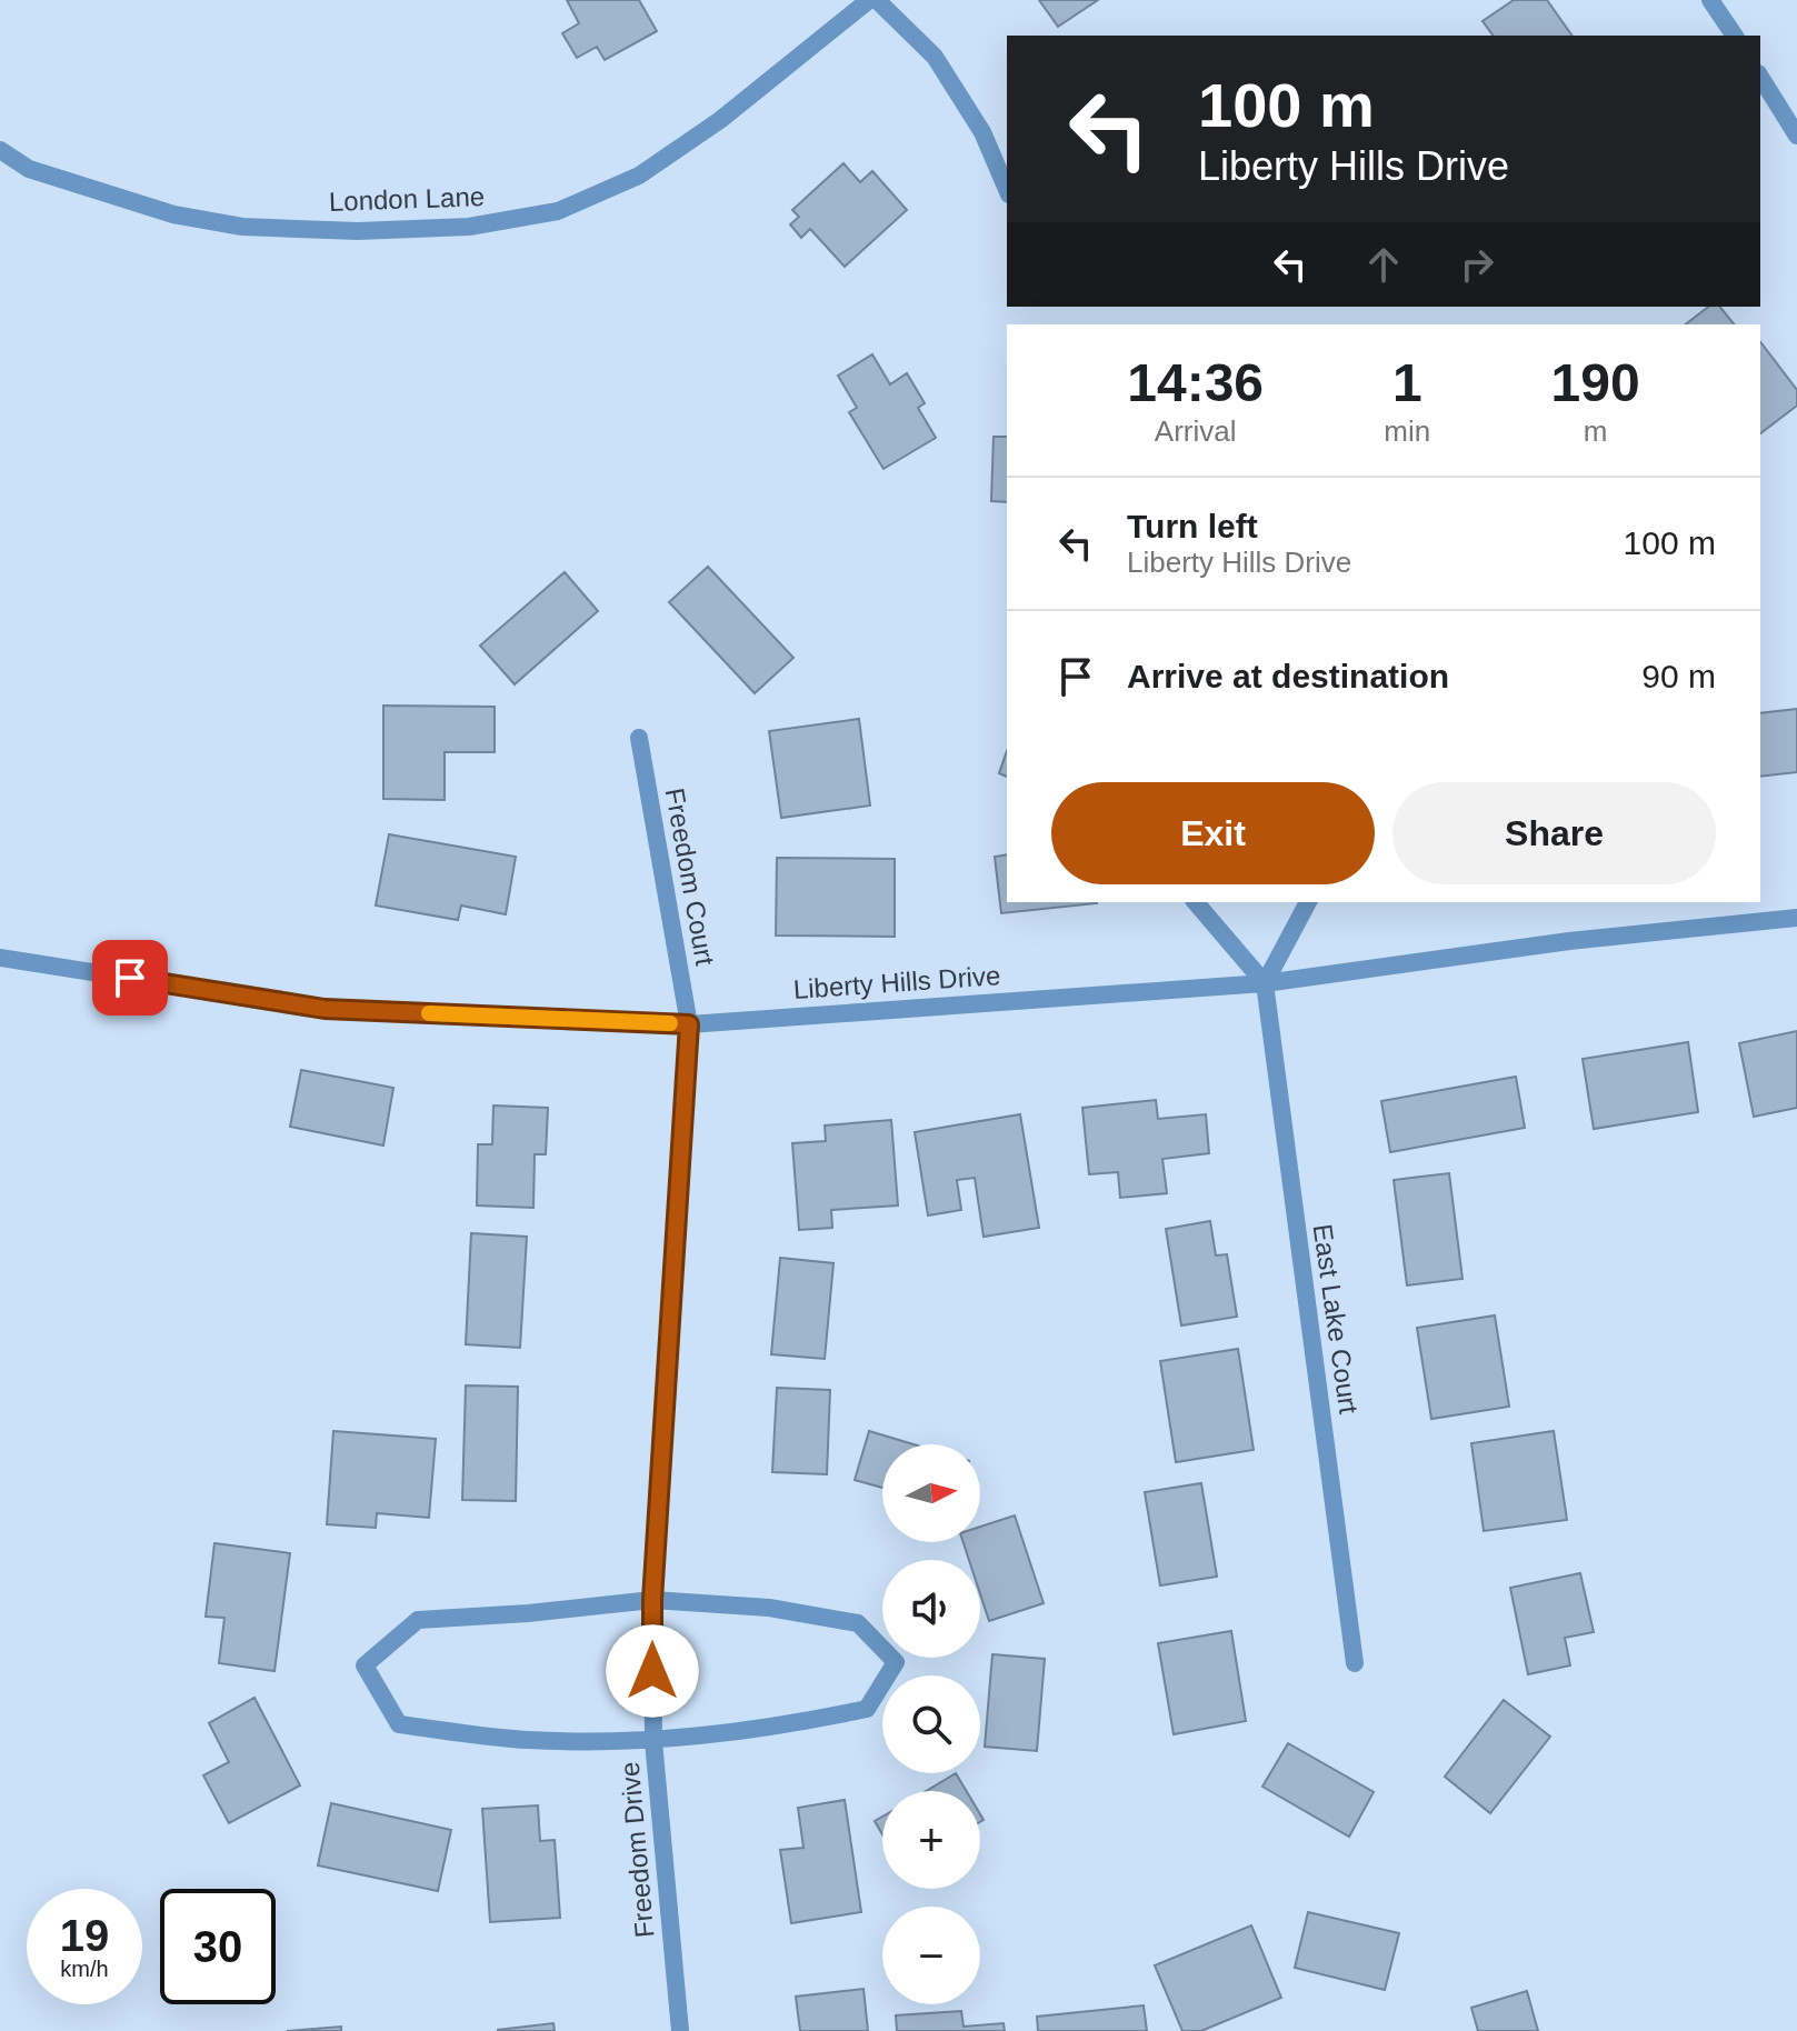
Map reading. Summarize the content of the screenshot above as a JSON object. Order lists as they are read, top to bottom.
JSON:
{
  "streets": {
    "street": [
      "London Lane",
      "Freedom Court",
      "Liberty Hills Drive",
      "East Lake Court",
      "Freedom Drive"
    ]
  },
  "crossings": [
    ["Freedom Court", "Liberty Hills Drive"],
    ["Freedom Court", "Freedom Drive"],
    ["Liberty Hills Drive", "East Lake Court"],
    ["Liberty Hills Drive", "Freedom Drive"]
  ],
  "north": "right",
  "page": {
    "turn": ["100 m", "Liberty Hills Drive"],
    "eta": [
      "14:36",
      "Arrival",
      "1",
      "min",
      "190",
      "m"
    ],
    "list": [
      {
        "name": "Turn left",
        "note": "Liberty Hills Drive",
        "value": "100 m"
      },
      {
        "name": "Arrive at destination",
        "value": "90 m"
      }
    ],
    "buttons": ["Exit", "Share"],
    "map_buttons": ["+", "−"],
    "speed": "19 km/h",
    "limit": "30"
  }
}
